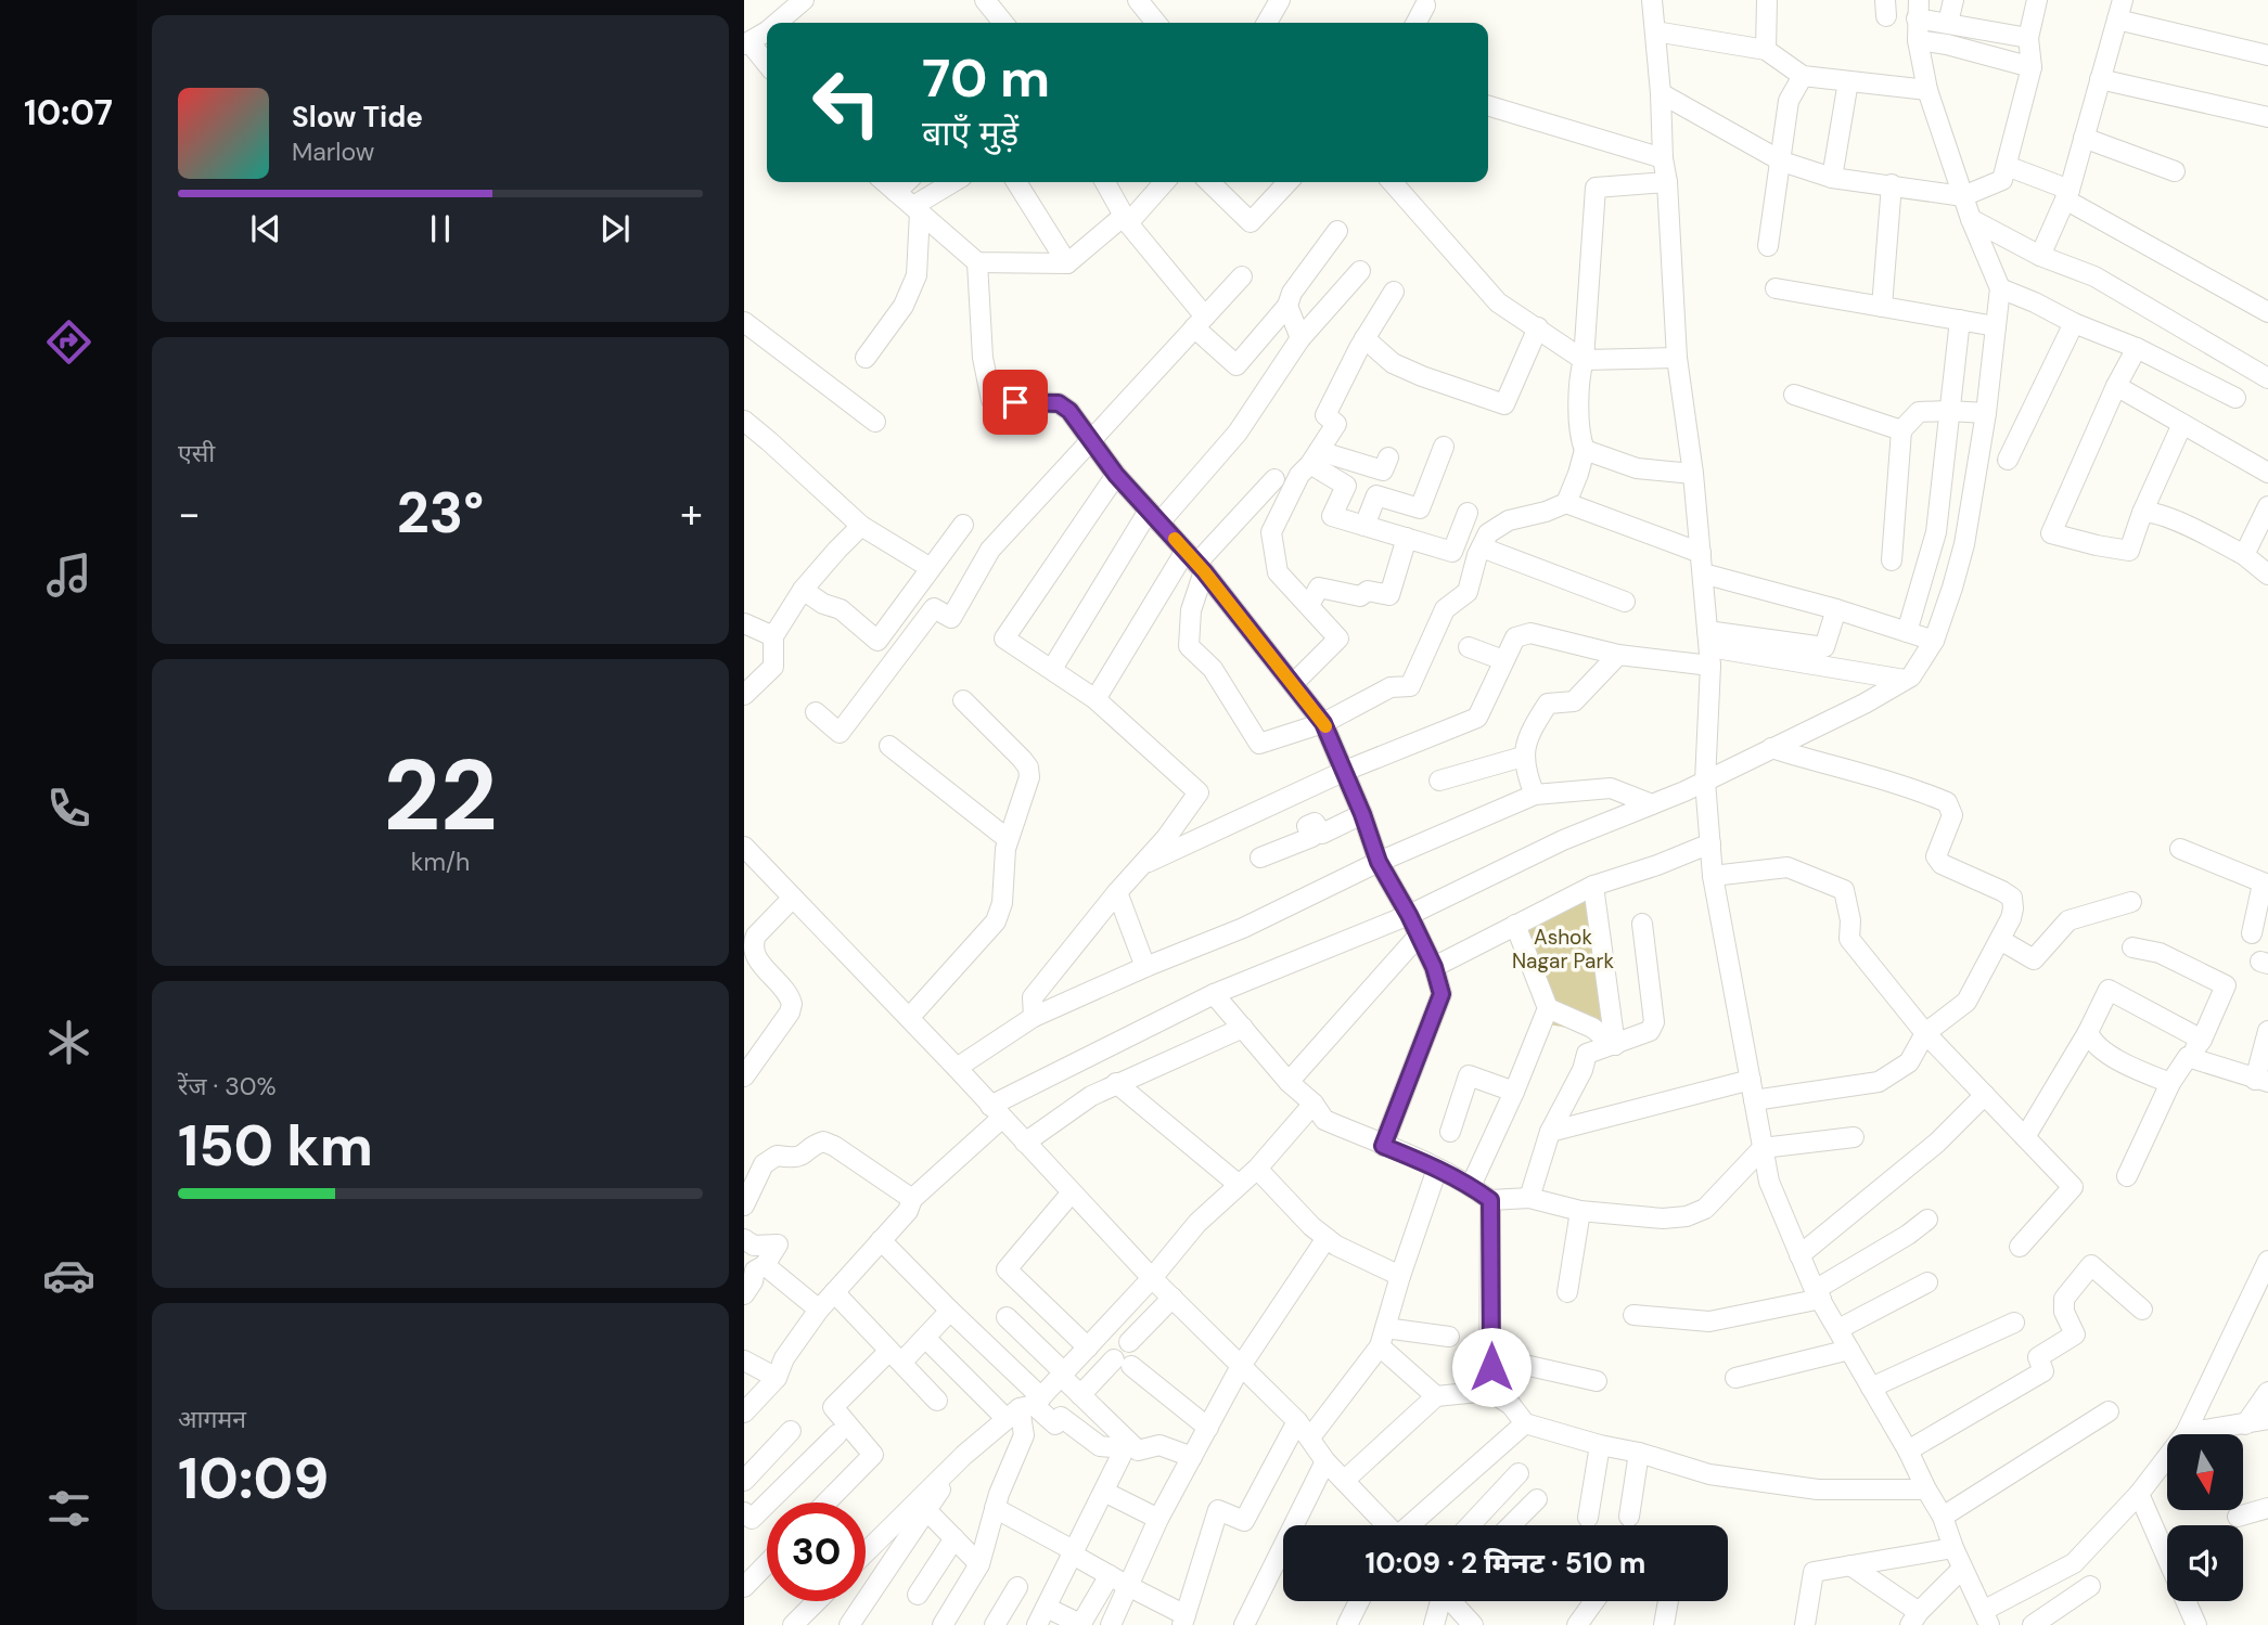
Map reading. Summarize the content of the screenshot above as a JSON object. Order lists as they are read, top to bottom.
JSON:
{
  "parks": ["Ashok Nagar Park"],
  "north": "bottom",
  "page": {
    "tabs": "10:07",
    "turn": ["70 m", "बाएँ मुड़ें"],
    "song": ["Slow Tide", "Marlow"],
    "tile": [
      "एसी",
      ["22", "km/h"],
      ["रेंज · 30%", "150 km"],
      ["आगमन", "10:09"]
    ],
    "heat": ["−", "23°", "+"],
    "limit": "30",
    "trip": "10:09 · 2 मिनट · 510 m"
  }
}
